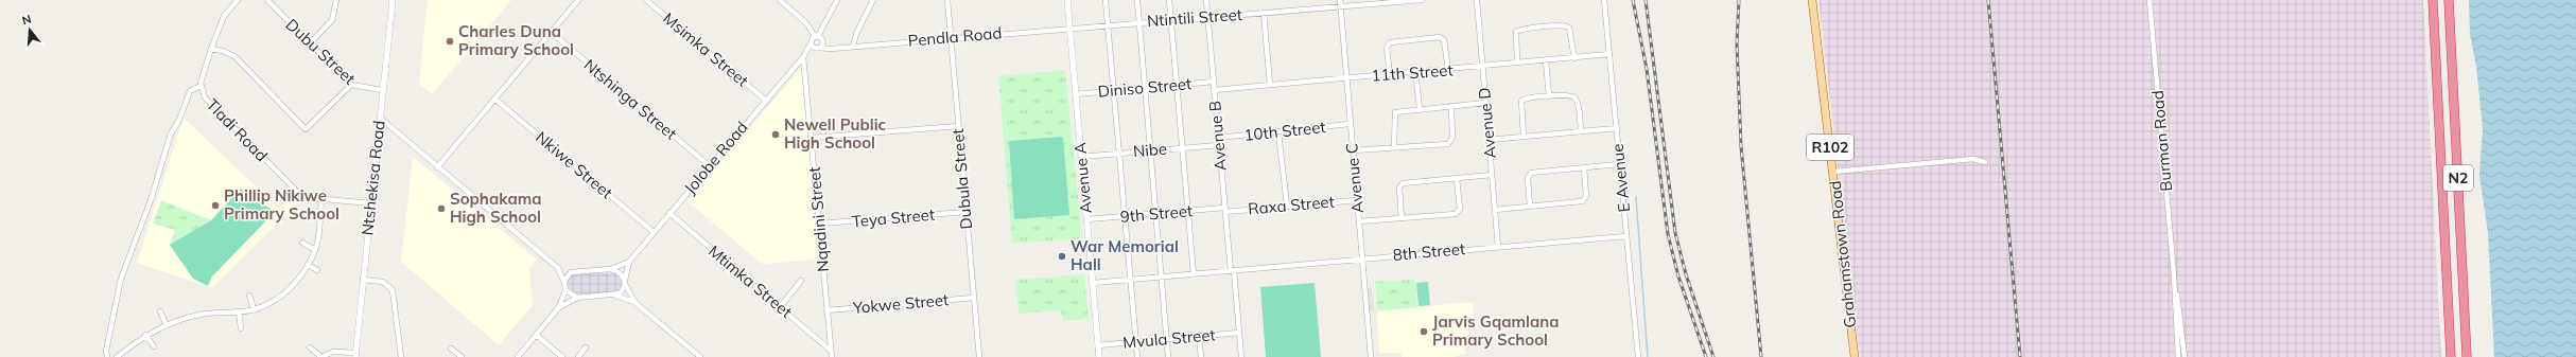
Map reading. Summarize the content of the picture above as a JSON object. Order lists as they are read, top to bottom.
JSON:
{
  "streets": {
    "highway": ["N2"],
    "main road": ["R102", "Grahamstown Road"],
    "street": [
      "Ntintili Street",
      "Pendla Road",
      "Msimka Street",
      "Dubu Street",
      "11th Street",
      "Diniso Street",
      "Ntshinga Street",
      "Avenue D",
      "Tladi Road",
      "10th Street",
      "Avenue B",
      "Burman Road",
      "Nibe",
      "Jolobe Road",
      "Nkiwe Street",
      "Ntshekisa Road",
      "Avenue A",
      "Avenue C",
      "E Avenue",
      "Dubula Street",
      "Raxa Street",
      "9th Street",
      "Teya Street",
      "Nqadini Street",
      "8th Street",
      "Mtimka Street",
      "Yokwe Street",
      "Mvula Street"
    ]
  },
  "crossings": [
    ["Ntintili Street", "Pendla Road"],
    ["Ntintili Street", "Avenue B"],
    ["Ntintili Street", "Avenue A"],
    ["Ntintili Street", "Avenue C"],
    ["Pendla Road", "Jolobe Road"],
    ["Pendla Road", "Avenue A"],
    ["Pendla Road", "Dubula Street"],
    ["Msimka Street", "Jolobe Road"],
    ["Dubu Street", "Ntshekisa Road"],
    ["11th Street", "Avenue D"],
    ["11th Street", "Avenue B"],
    ["11th Street", "Avenue C"],
    ["11th Street", "E Avenue"],
    ["Diniso Street", "Avenue B"],
    ["Diniso Street", "Avenue A"],
    ["Ntshinga Street", "Jolobe Road"],
    ["Avenue D", "8th Street"],
    ["Tladi Road", "Ntshekisa Road"],
    ["10th Street", "Avenue B"],
    ["10th Street", "Avenue C"],
    ["Avenue B", "Nibe"],
    ["Avenue B", "Raxa Street"],
    ["Avenue B", "9th Street"],
    ["Avenue B", "8th Street"],
    ["Avenue B", "Mvula Street"],
    ["Nibe", "Avenue A"],
    ["Jolobe Road", "Nkiwe Street"],
    ["Jolobe Road", "Nqadini Street"],
    ["Jolobe Road", "Mtimka Street"],
    ["Avenue A", "9th Street"],
    ["Avenue A", "8th Street"],
    ["Avenue A", "Mvula Street"],
    ["Avenue C", "Raxa Street"],
    ["Avenue C", "8th Street"],
    ["E Avenue", "8th Street"],
    ["Dubula Street", "Teya Street"],
    ["Dubula Street", "Yokwe Street"],
    ["Raxa Street", "9th Street"],
    ["Teya Street", "Nqadini Street"],
    ["Nqadini Street", "Mtimka Street"],
    ["Nqadini Street", "Yokwe Street"]
  ],
  "places": [
    "Charles Duna Primary School",
    "Newell Public High School",
    "Phillip Nikiwe Primary School",
    "Sophakama High School",
    "War Memorial Hall",
    "Jarvis Gqamlana Primary School"
  ],
  "north": "top"
}
